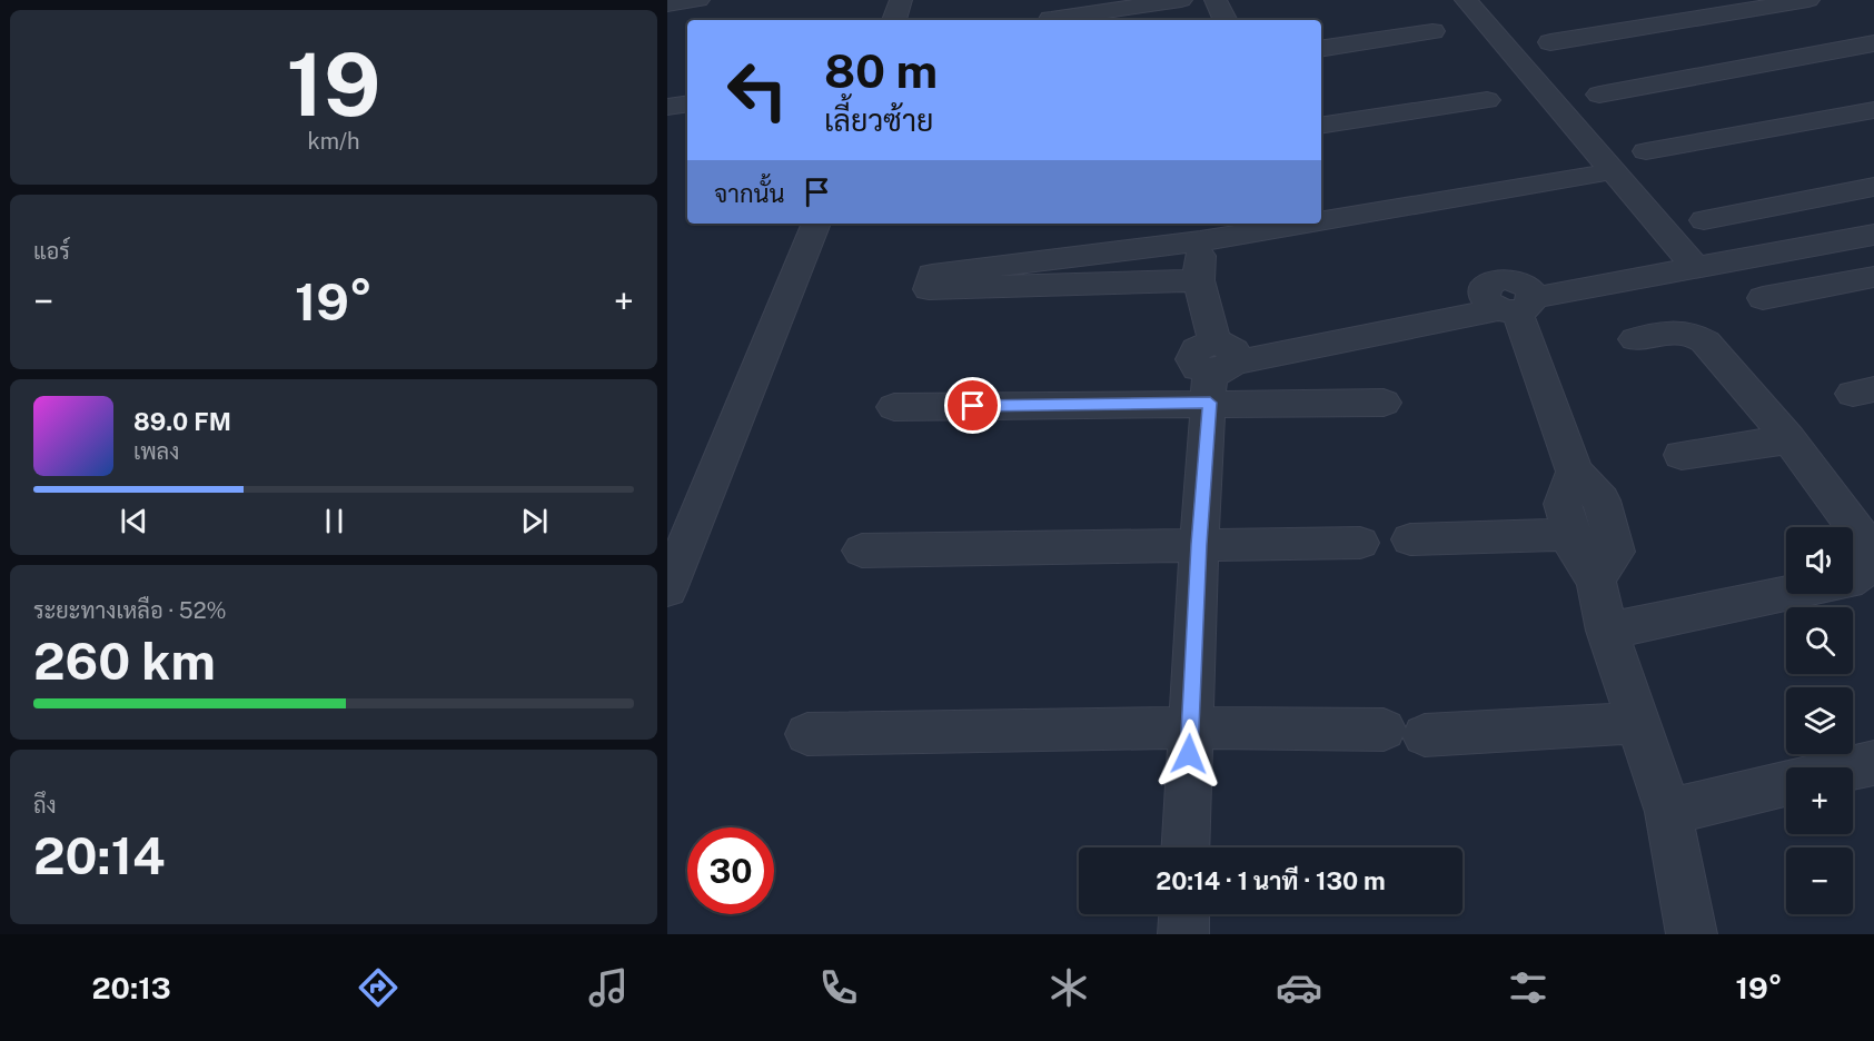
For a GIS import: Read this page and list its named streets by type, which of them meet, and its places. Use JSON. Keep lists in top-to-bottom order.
{
  "page": {
    "tile": [
      ["19", "km/h"],
      "แอร์",
      ["ระยะทางเหลือ · 52%", "260 km"],
      ["ถึง", "20:14"]
    ],
    "turn": ["80 m", "เลี้ยวซ้าย"],
    "then": "จากนั้น",
    "heat": ["−", "19°", "+"],
    "song": ["89.0 FM", "เพลง"],
    "map_buttons": ["+", "−"],
    "limit": "30",
    "trip": "20:14 · 1 นาที · 130 m",
    "tabs": ["20:13", "19°"]
  }
}
